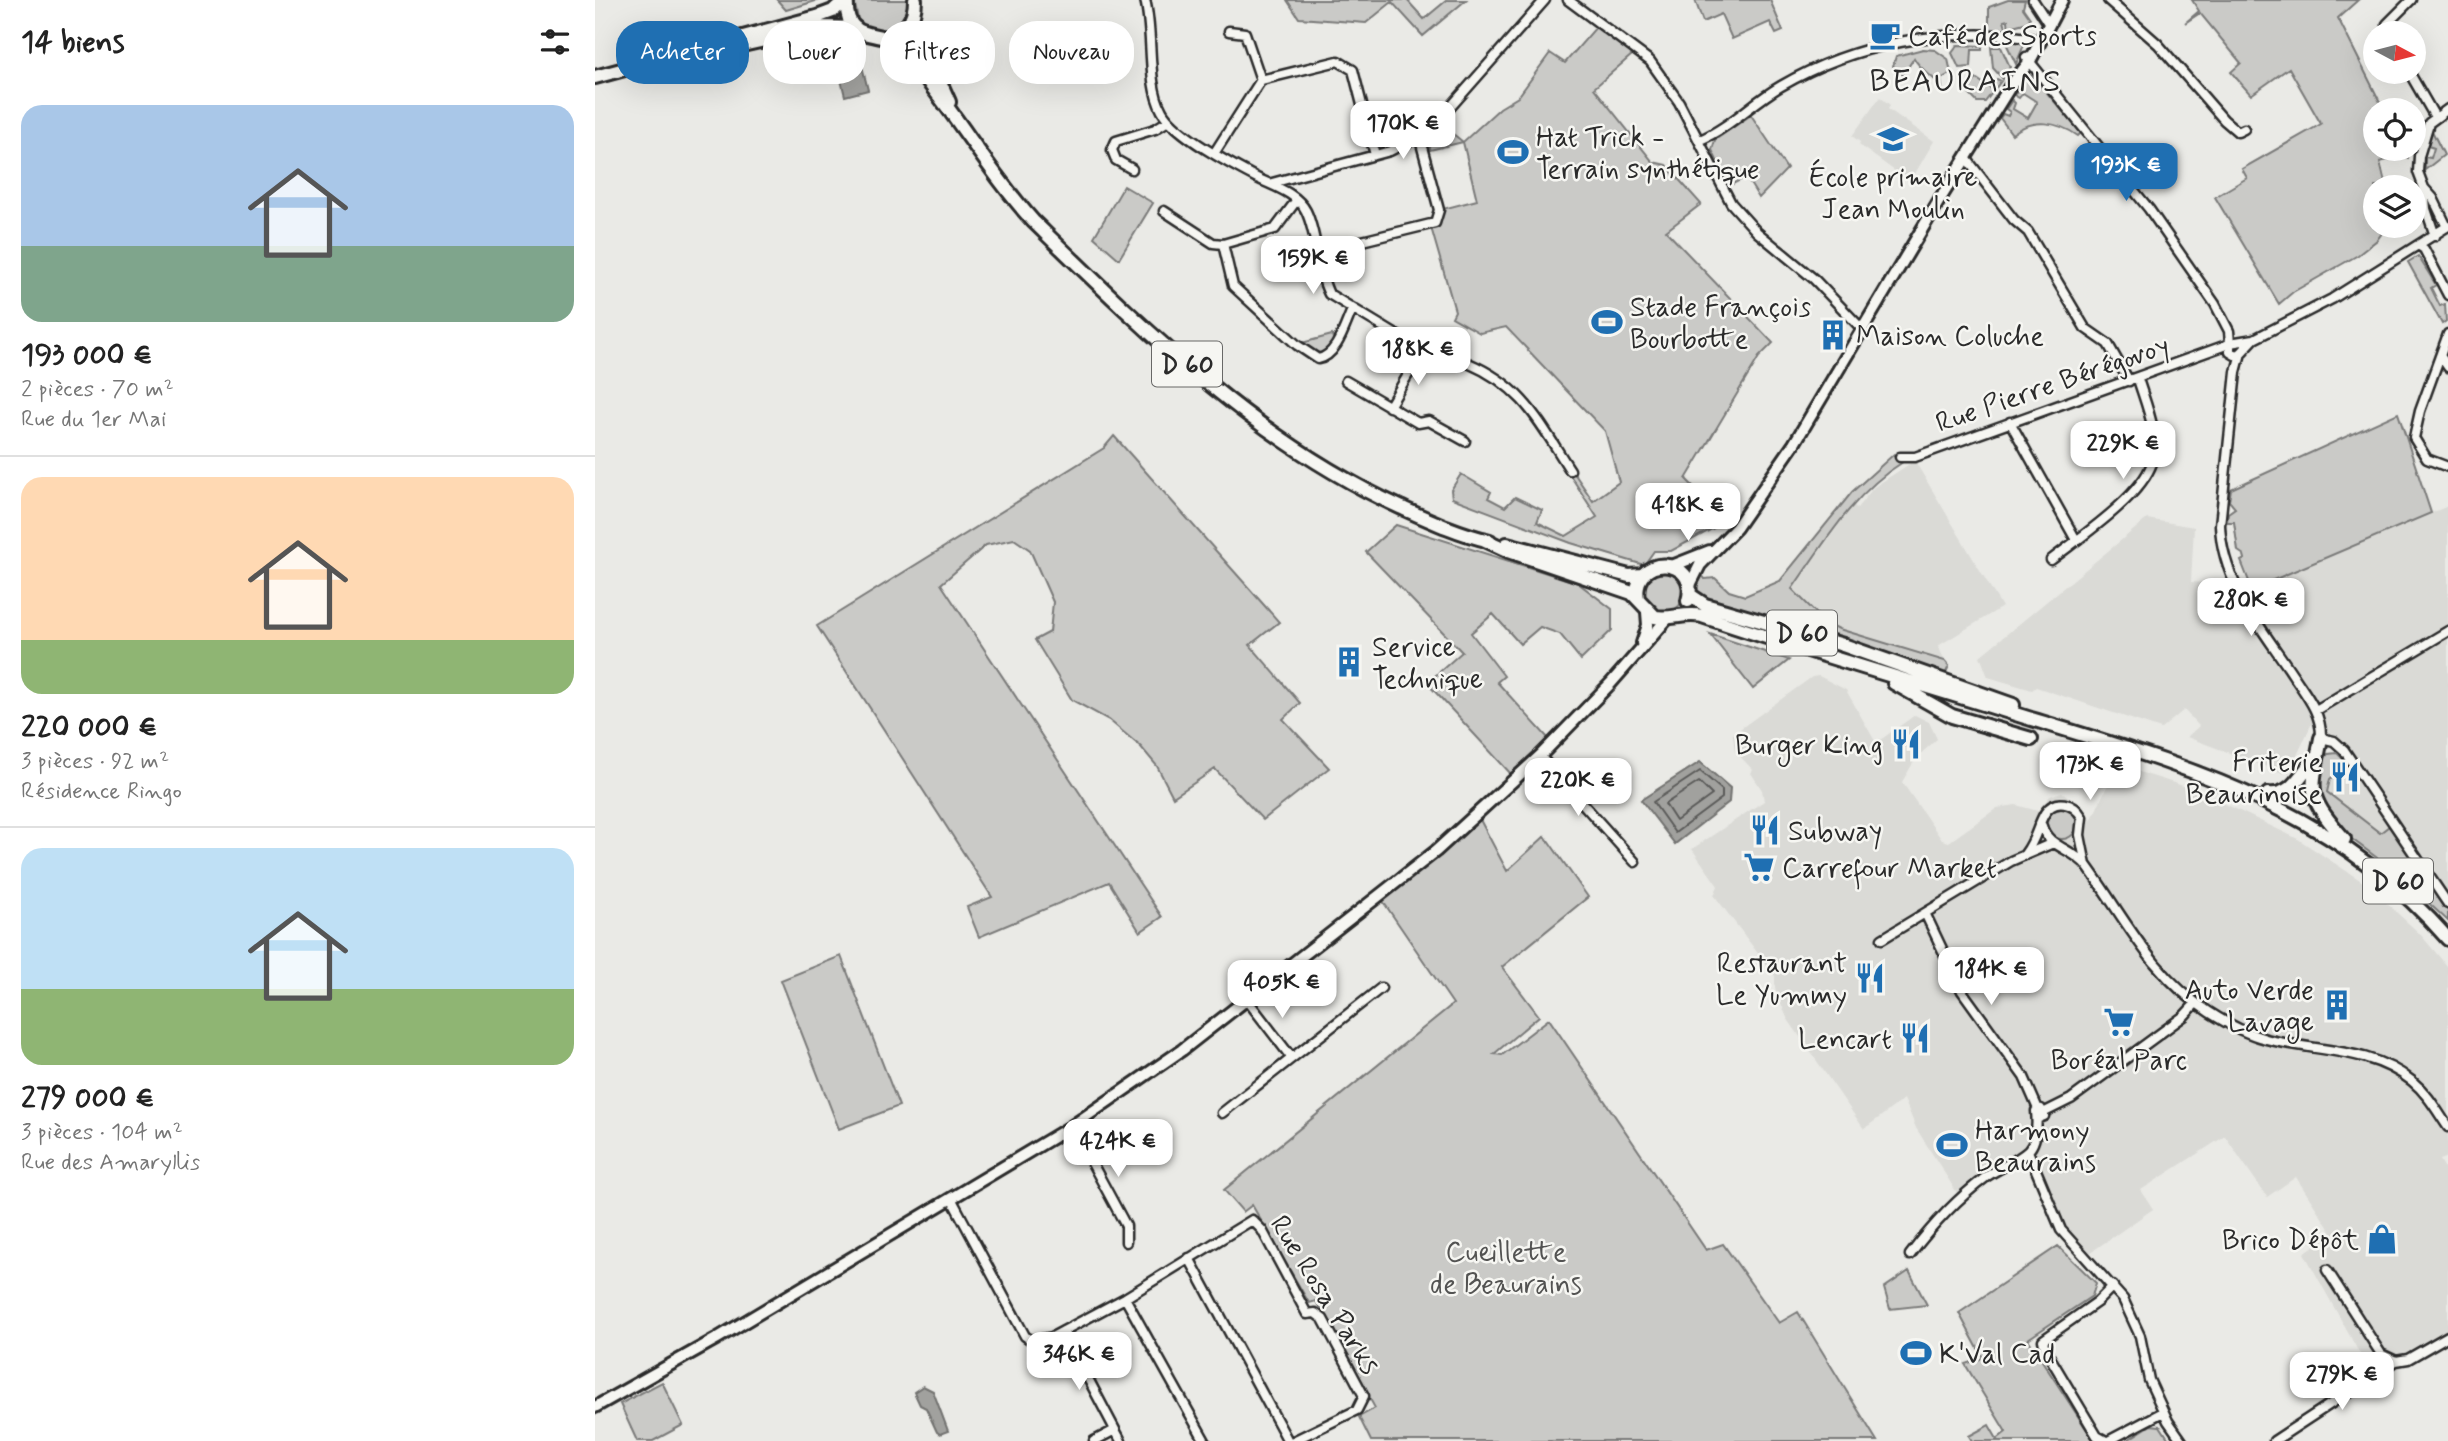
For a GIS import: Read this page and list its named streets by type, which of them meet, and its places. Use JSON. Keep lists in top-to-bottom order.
{
  "streets": {
    "main road": ["D 60"],
    "street": ["Rue Pierre Bérégovoy", "Rue Rosa Parks"]
  },
  "districts": ["BEAURAINS"],
  "parks": ["Cueillette de Beaurains"],
  "places": {
    "cafe": ["Café des Sports"],
    "school or university": ["École primaire Jean Moulin"],
    "sports": [
      "Hat Trick - Terrain synthétique",
      "Stade François Bourbotte",
      "Harmony Beaurains",
      "K'Val Cad"
    ],
    "building": ["Maison Coluche", "Service Technique", "Auto Verde Lavage"],
    "restaurant": [
      "Burger King",
      "Friterie Beaurinoise",
      "Subway",
      "Restaurant Le Yummy",
      "Lencart"
    ],
    "supermarket": ["Carrefour Market", "Boréal Parc"],
    "shop": ["Brico Dépôt"]
  },
  "north": "right",
  "page": {
    "heading": "14 biens",
    "chip": [
      "Acheter",
      "Louer",
      "Filtres",
      "Nouveau"
    ],
    "list": [
      {
        "name": "193 000 €",
        "note": "2 pièces · 70 m² · Rue du 1er Mai"
      },
      {
        "name": "220 000 €",
        "note": "3 pièces · 92 m² · Résidence Ringo"
      },
      {
        "name": "279 000 €",
        "note": "3 pièces · 104 m² · Rue des Amaryllis"
      }
    ],
    "price": [
      "170K €",
      "193K €",
      "159K €",
      "188K €",
      "229K €",
      "418K €",
      "280K €",
      "173K €",
      "220K €",
      "184K €",
      "405K €",
      "424K €",
      "346K €",
      "279K €"
    ]
  }
}
